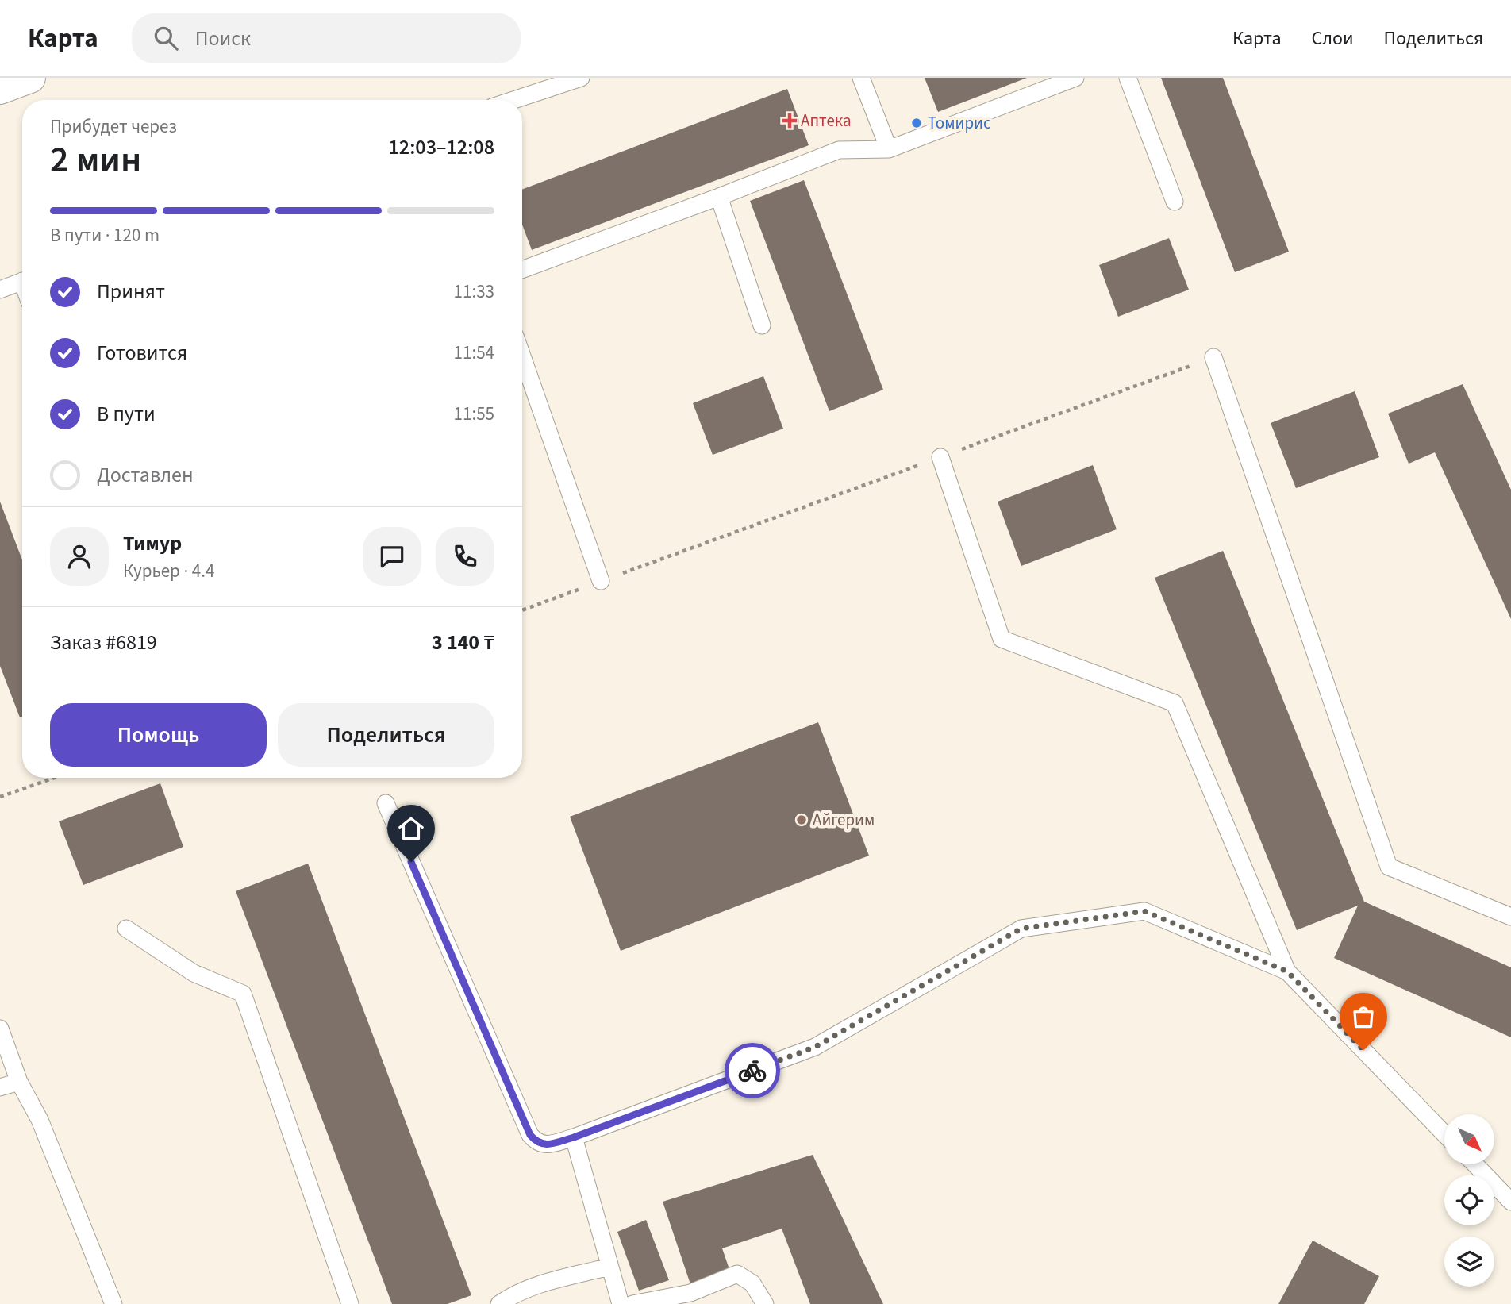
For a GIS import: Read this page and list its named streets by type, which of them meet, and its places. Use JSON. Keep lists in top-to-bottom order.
{
  "places": {
    "health": ["Аптека"],
    "other": ["Томирис", "Айгерим"]
  },
  "north": "bottom right",
  "page": {
    "header": "Карта",
    "search": "Поиск",
    "nav": ["Карта", "Слои", "Поделиться"],
    "heading": ["2 мин", "Прибудет через", "12:03–12:08"],
    "panel": [
      "Тимур",
      "Курьер · 4.4",
      "Заказ #6819",
      "3 140 ₸"
    ],
    "bar": "В пути · 120 m",
    "list": [
      ["Принят", "11:33"],
      ["Готовится", "11:54"],
      ["В пути", "11:55"],
      "Доставлен"
    ],
    "buttons": ["Помощь", "Поделиться"]
  }
}
